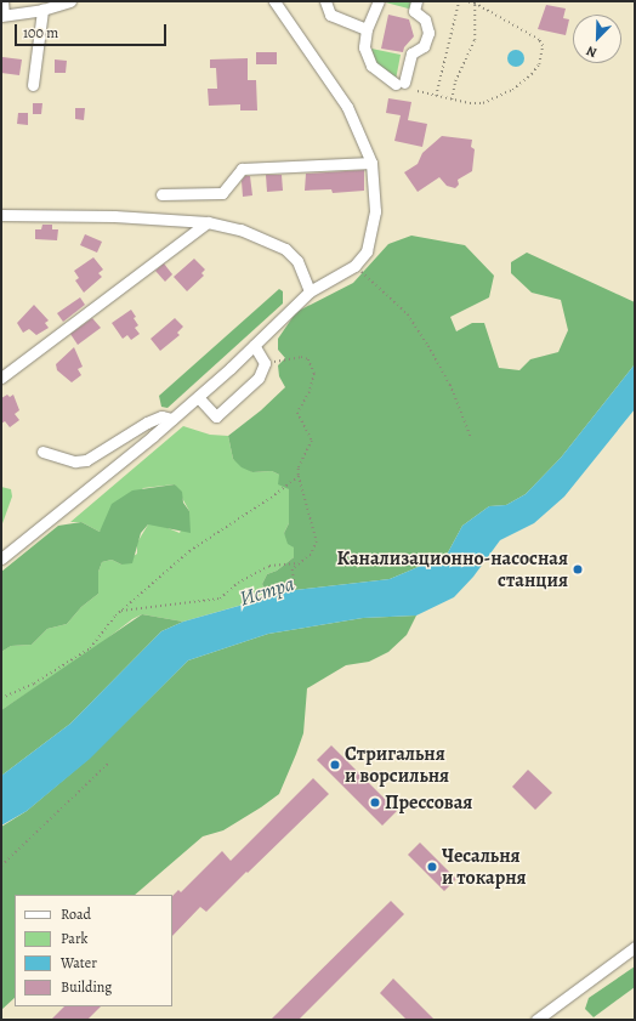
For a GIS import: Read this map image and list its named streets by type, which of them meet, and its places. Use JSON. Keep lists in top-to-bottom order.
{
  "water": ["Истра"],
  "places": [
    "Канализационно-насосная станция",
    "Стригальня и ворсильня",
    "Прессовая",
    "Чесальня и токарня"
  ],
  "legend": [
    "Road",
    "Park",
    "Water",
    "Building"
  ],
  "scale_bar": "100 m",
  "north": "bottom left"
}
